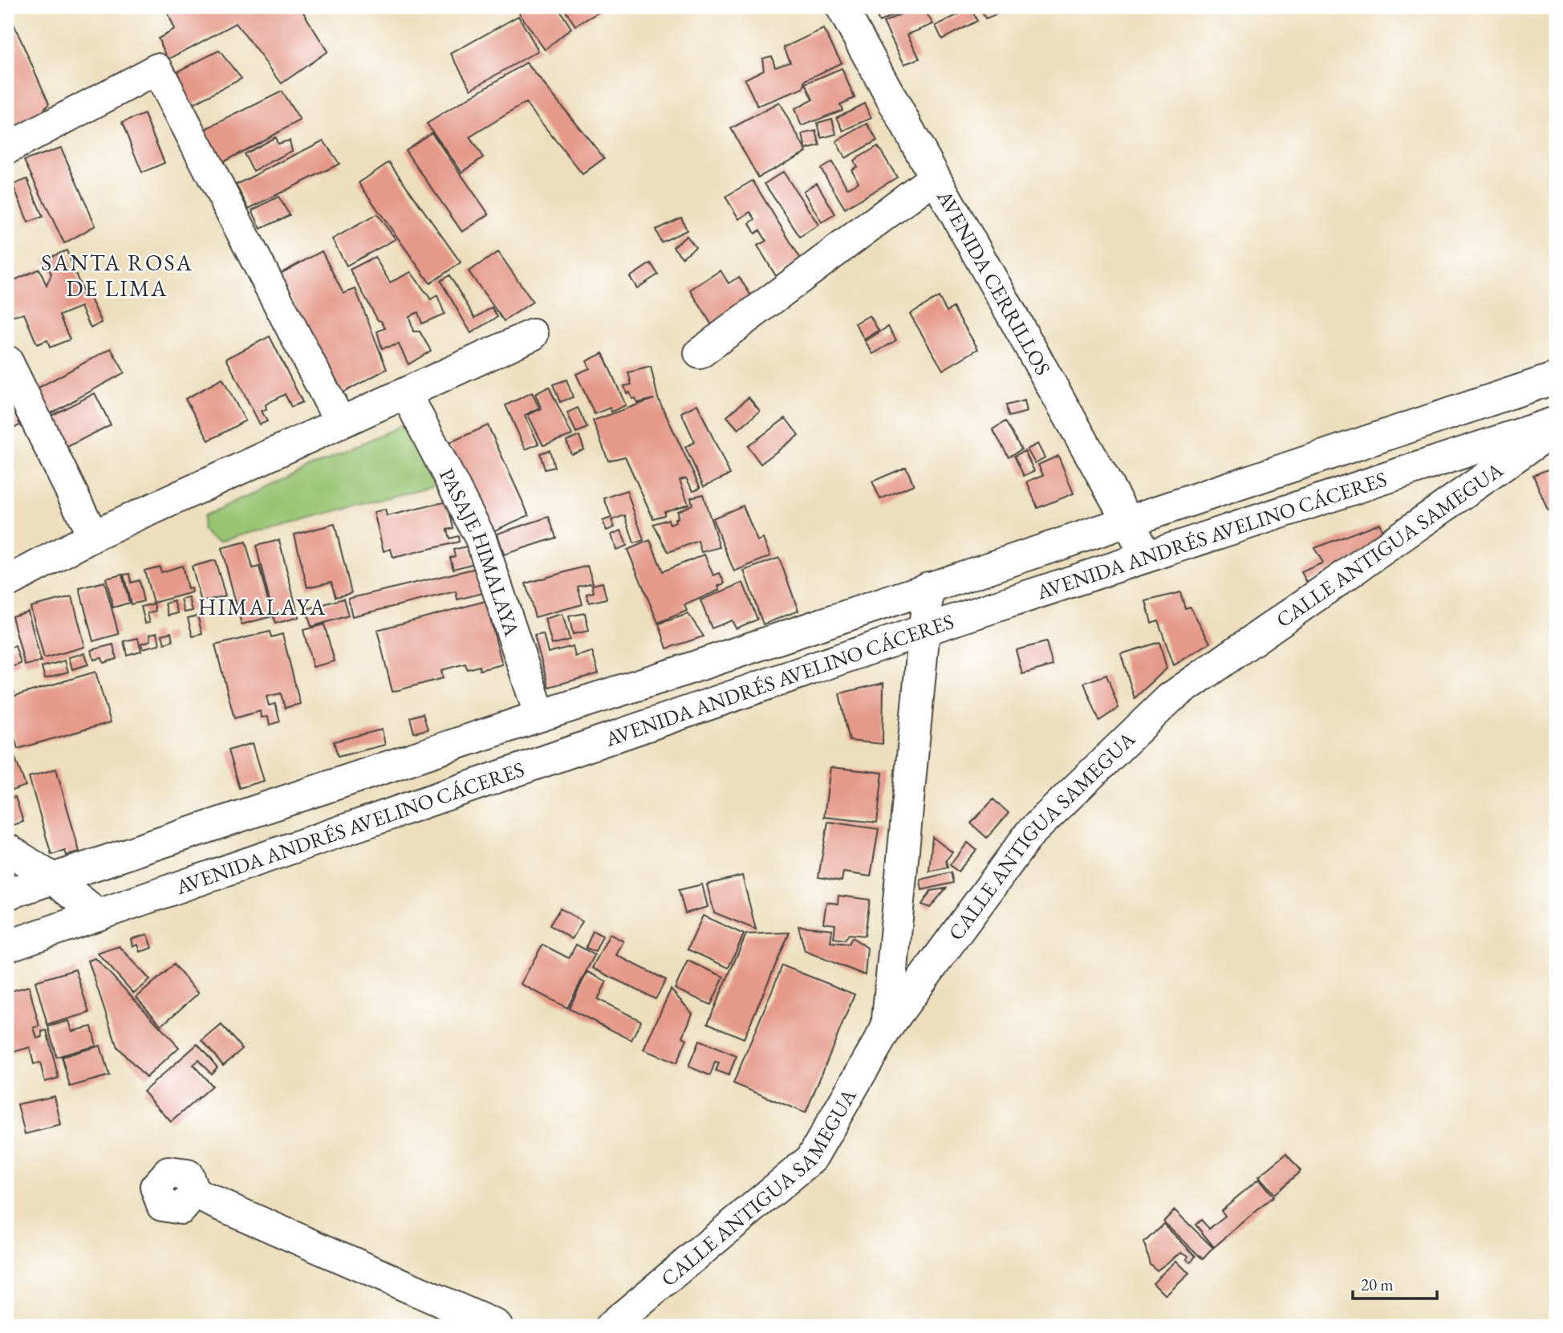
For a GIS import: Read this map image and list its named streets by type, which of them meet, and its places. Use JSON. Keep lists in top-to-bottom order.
{
  "streets": {
    "main road": [
      "AVENIDA CERRILLOS",
      "AVENIDA ANDRÉS AVELINO CÁCERES",
      "CALLE ANTIGUA SAMEGUA",
      "PASAJE HIMALAYA"
    ]
  },
  "crossings": [
    ["AVENIDA CERRILLOS", "AVENIDA ANDRÉS AVELINO CÁCERES"],
    ["AVENIDA ANDRÉS AVELINO CÁCERES", "PASAJE HIMALAYA"]
  ],
  "districts": ["SANTA ROSA DE LIMA", "HIMALAYA"],
  "scale_bar": "20 m"
}
